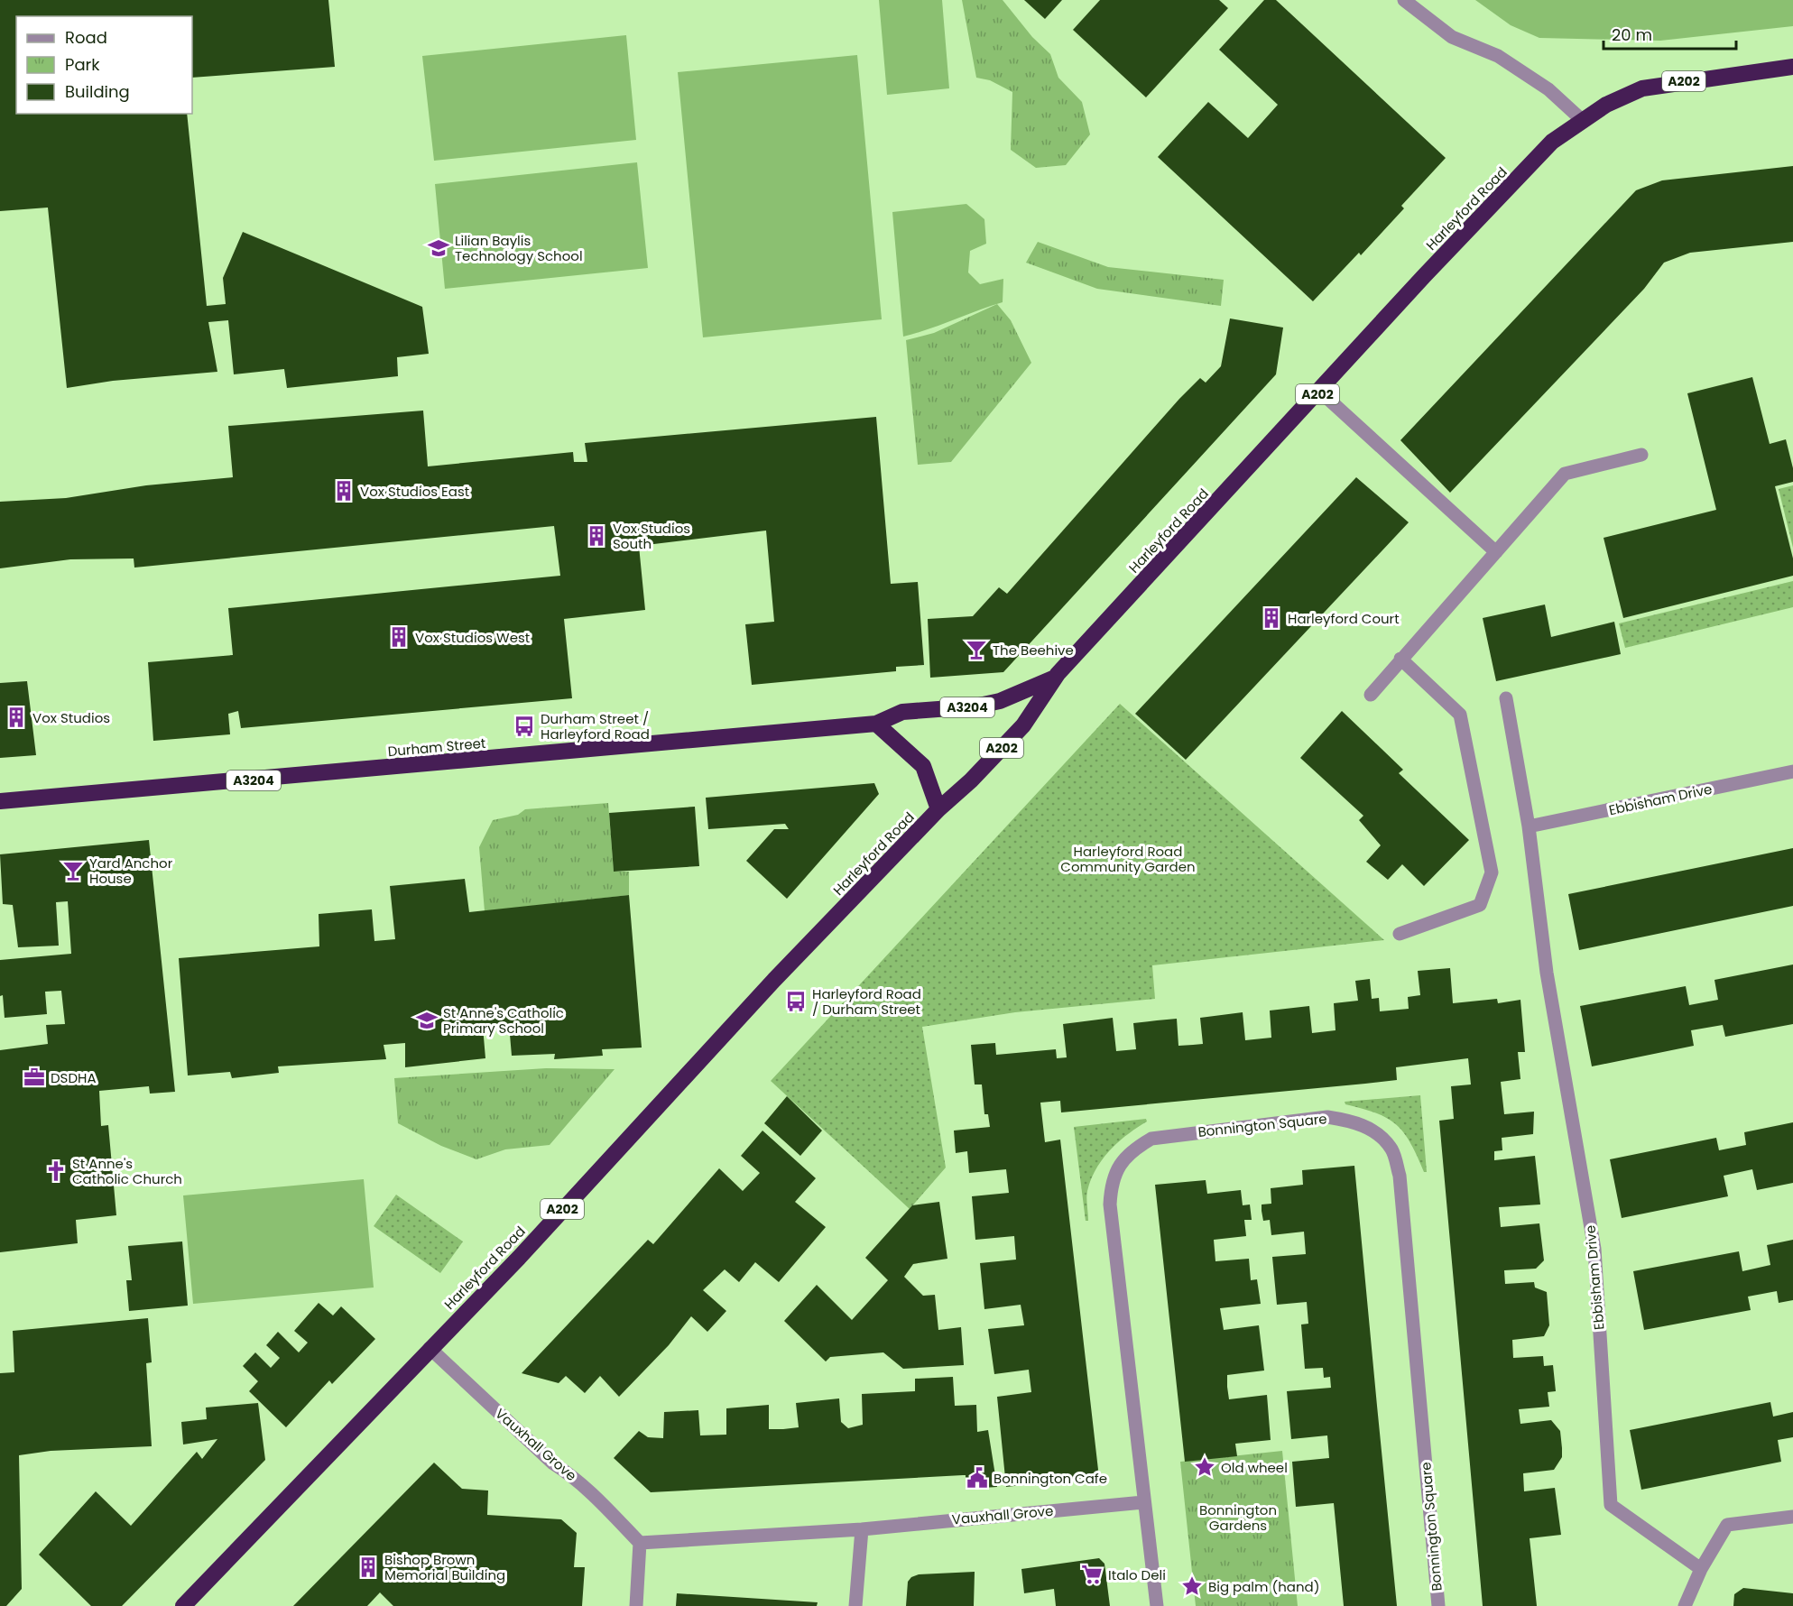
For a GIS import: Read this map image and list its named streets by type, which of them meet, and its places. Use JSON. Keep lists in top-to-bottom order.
{
  "streets": {
    "highway": [
      "A202",
      "Harleyford Road",
      "A3204",
      "Durham Street"
    ],
    "street": ["Ebbisham Drive", "Bonnington Square", "Vauxhall Grove"]
  },
  "crossings": [
    ["A202", "Harleyford Road"],
    ["Harleyford Road", "Durham Street"],
    ["Harleyford Road", "Vauxhall Grove"],
    ["Bonnington Square", "Vauxhall Grove"]
  ],
  "parks": ["Harleyford Road Community Garden", "Bonnington Gardens"],
  "places": {
    "school or university": ["Lilian Baylis Technology School", "St Anne's Catholic Primary School"],
    "building": [
      "Vox Studios East",
      "Vox Studios South",
      "Harleyford Court",
      "Vox Studios West",
      "Vox Studios",
      "Bishop Brown Memorial Building"
    ],
    "bar": ["The Beehive", "Yard Anchor House"],
    "bus stop": ["Durham Street / Harleyford Road", "Harleyford Road / Durham Street"],
    "office": ["DSDHA"],
    "church": ["St Anne's Catholic Church"],
    "place": ["Old wheel", "Big palm (hand)"],
    "public building": ["Bonnington Cafe"],
    "supermarket": ["Italo Deli"]
  },
  "legend": ["Road", "Park", "Building"],
  "scale_bar": "20 m"
}
